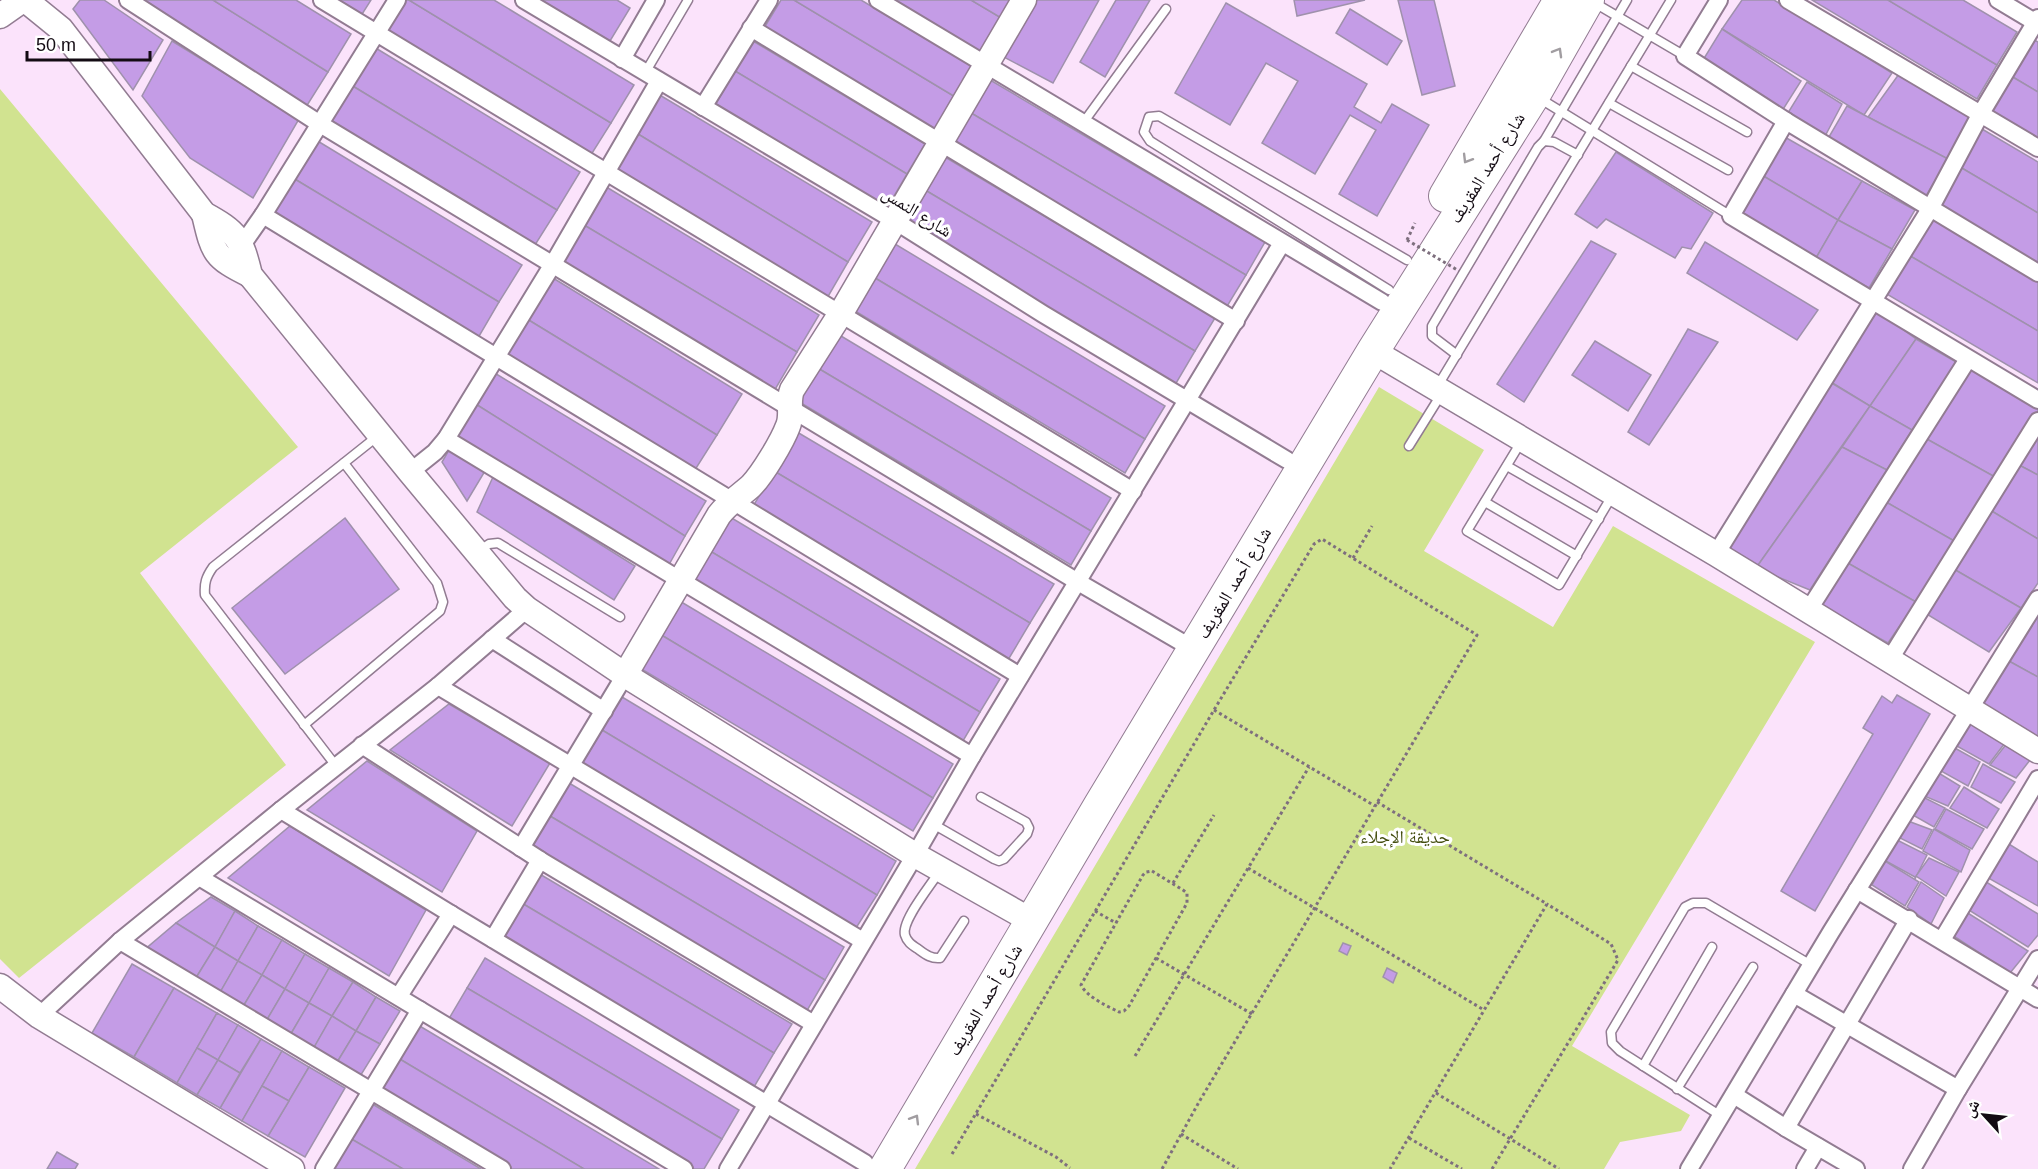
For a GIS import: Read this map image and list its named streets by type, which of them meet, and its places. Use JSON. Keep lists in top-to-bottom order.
{
  "streets": {
    "highway": ["شارع أحمد المقريف"],
    "street": ["شارع النمس"]
  },
  "crossings": [
    ["شارع أحمد المقريف", "شارع النمس"]
  ],
  "parks": ["حديقة الإجلاء"],
  "scale_bar": "50 m",
  "north": "top left"
}
